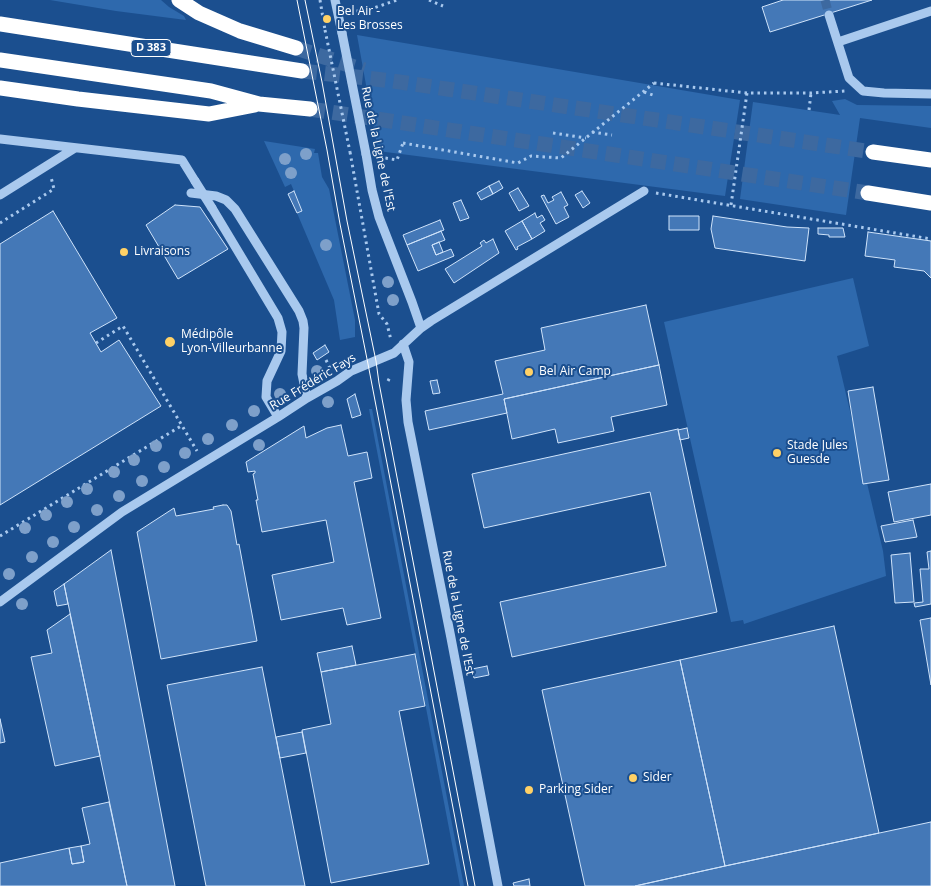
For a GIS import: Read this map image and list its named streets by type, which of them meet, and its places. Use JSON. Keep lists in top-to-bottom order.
{
  "streets": {
    "highway": ["D 383"],
    "street": ["Rue de la Ligne de l'Est", "Rue Frédéric Fays"]
  },
  "crossings": [
    ["Rue de la Ligne de l'Est", "Rue Frédéric Fays"]
  ],
  "places": [
    "Bel Air - Les Brosses",
    "Livraisons",
    "Médipôle Lyon-Villeurbanne",
    "Bel Air Camp",
    "Stade Jules Guesde",
    "Sider",
    "Parking Sider"
  ]
}
